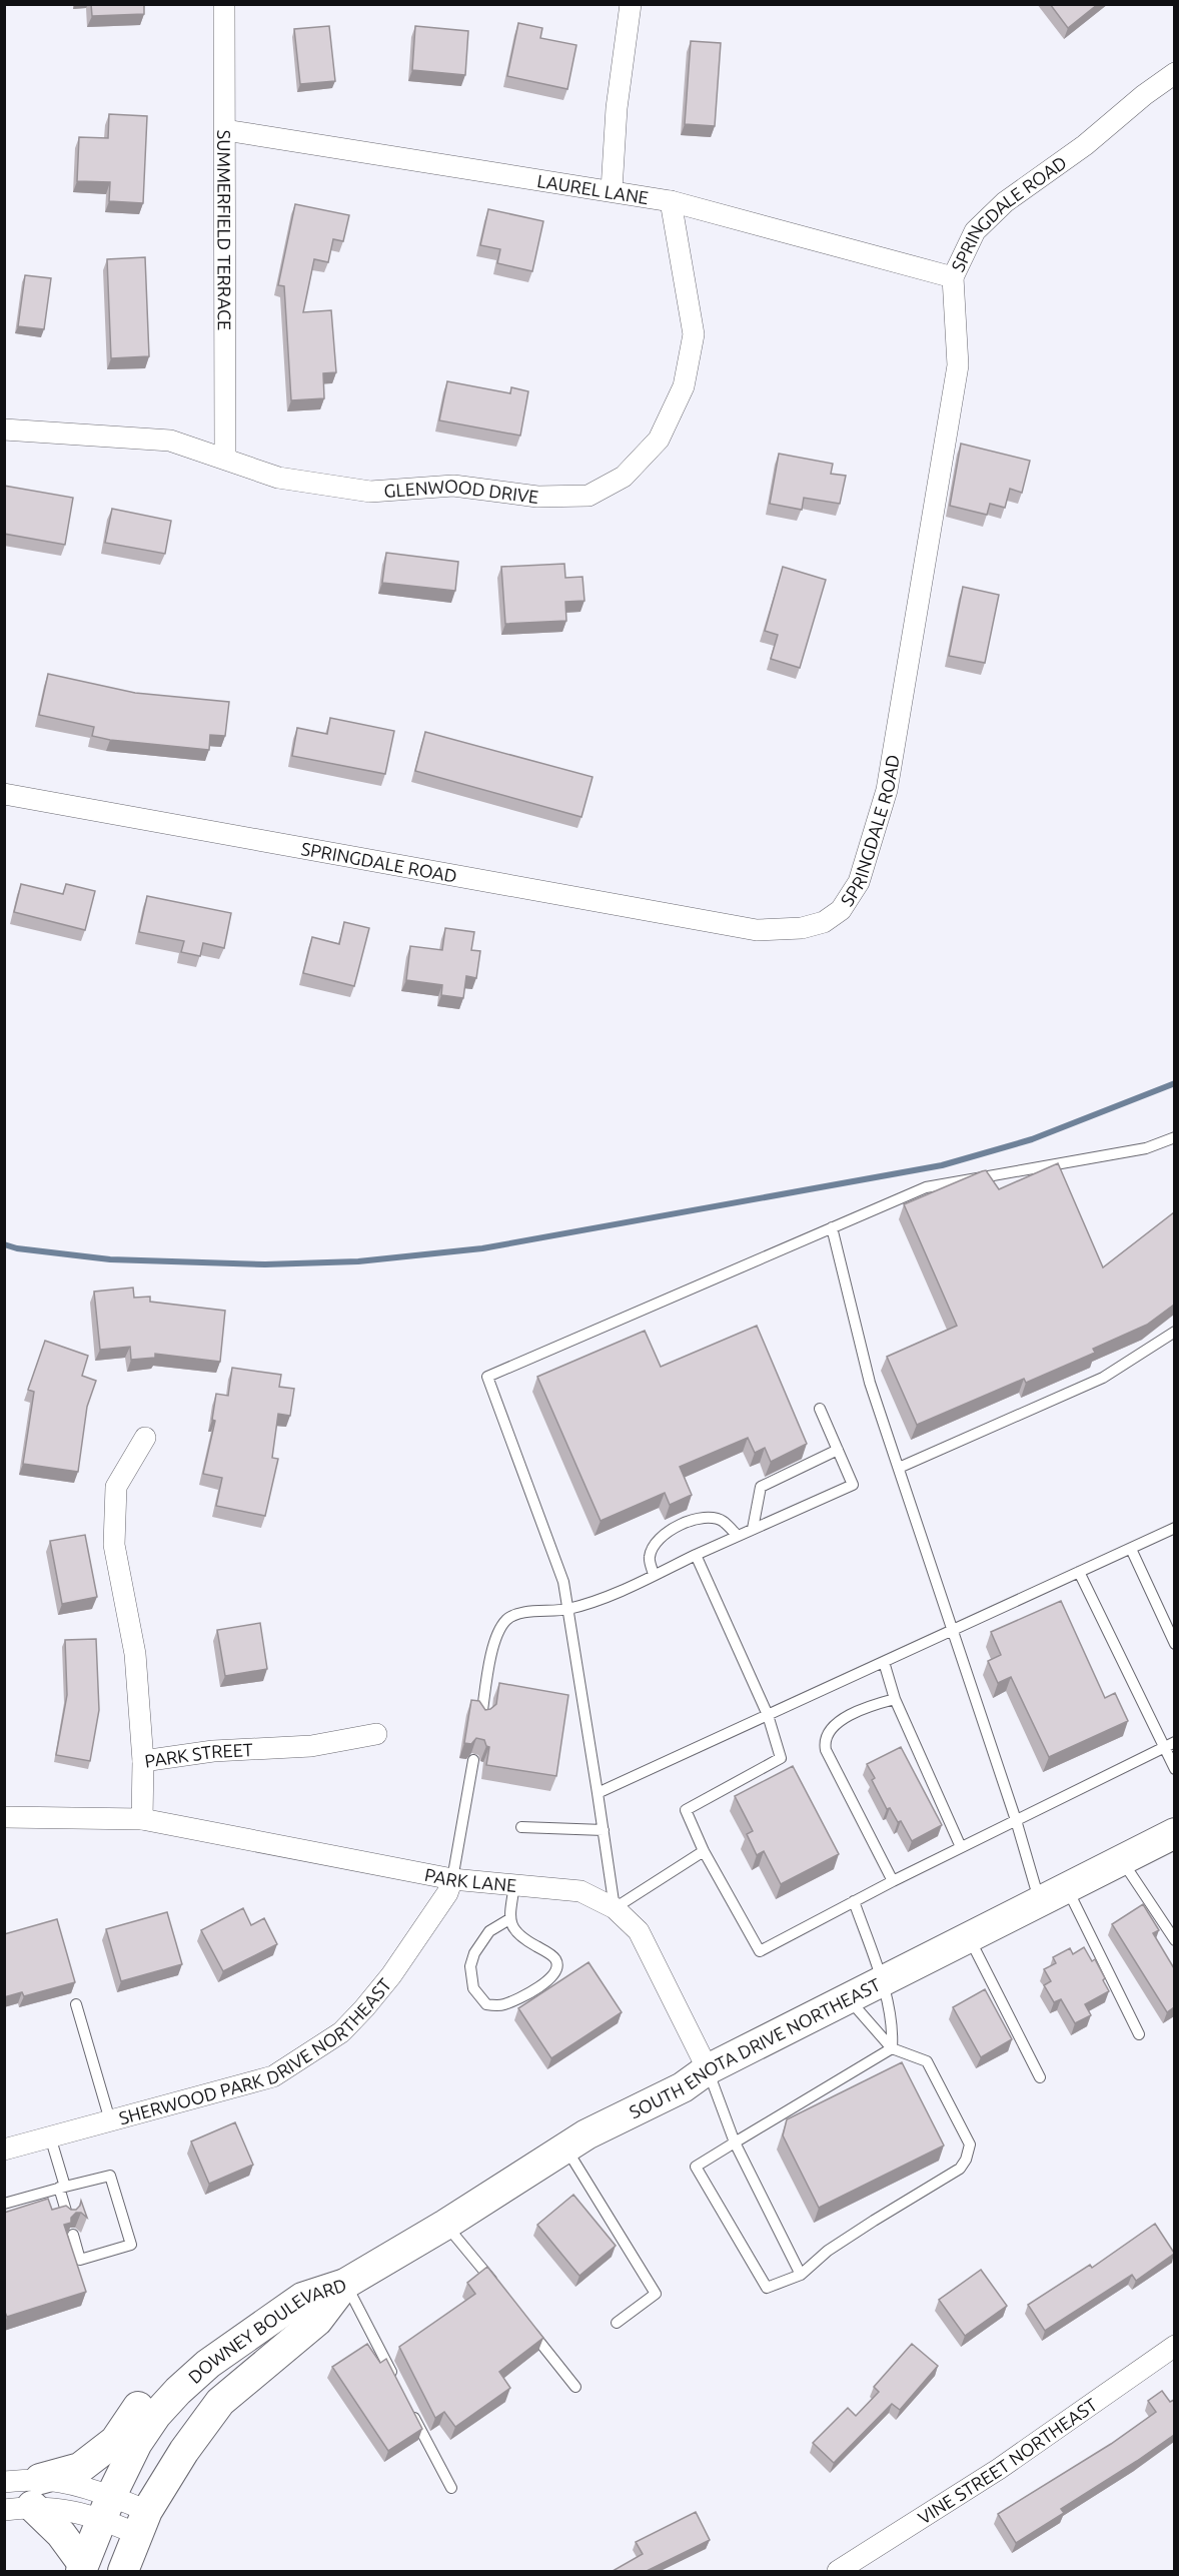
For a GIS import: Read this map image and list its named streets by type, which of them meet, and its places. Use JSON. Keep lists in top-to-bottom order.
{
  "streets": {
    "main road": ["SOUTH ENOTA DRIVE NORTHEAST", "DOWNEY BOULEVARD"],
    "street": [
      "LAUREL LANE",
      "SPRINGDALE ROAD",
      "SUMMERFIELD TERRACE",
      "GLENWOOD DRIVE",
      "PARK STREET",
      "PARK LANE",
      "SHERWOOD PARK DRIVE NORTHEAST",
      "VINE STREET NORTHEAST"
    ]
  },
  "crossings": [
    ["LAUREL LANE", "SPRINGDALE ROAD"],
    ["LAUREL LANE", "SUMMERFIELD TERRACE"],
    ["LAUREL LANE", "GLENWOOD DRIVE"],
    ["SUMMERFIELD TERRACE", "GLENWOOD DRIVE"],
    ["PARK STREET", "PARK LANE"],
    ["PARK LANE", "SHERWOOD PARK DRIVE NORTHEAST"],
    ["PARK LANE", "SOUTH ENOTA DRIVE NORTHEAST"],
    ["SOUTH ENOTA DRIVE NORTHEAST", "DOWNEY BOULEVARD"]
  ]
}
